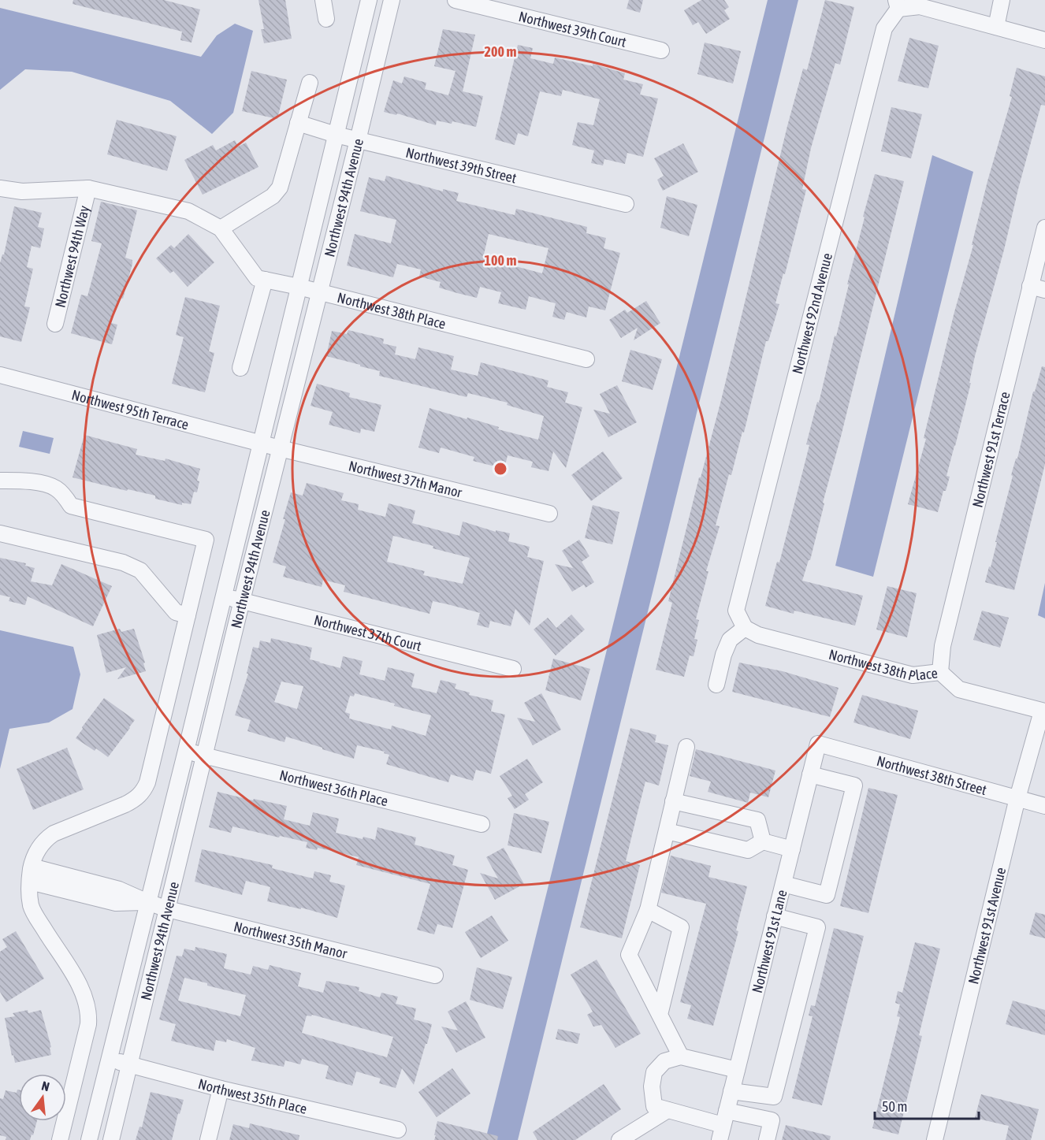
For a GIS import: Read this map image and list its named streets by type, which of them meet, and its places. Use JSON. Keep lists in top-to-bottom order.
{
  "streets": {
    "street": [
      "Northwest 39th Court",
      "Northwest 39th Street",
      "Northwest 94th Avenue",
      "Northwest 94th Way",
      "Northwest 38th Place",
      "Northwest 92nd Avenue",
      "Northwest 95th Terrace",
      "Northwest 91st Terrace",
      "Northwest 37th Manor",
      "Northwest 37th Court",
      "Northwest 38th Street",
      "Northwest 36th Place",
      "Northwest 91st Avenue",
      "Northwest 35th Manor",
      "Northwest 91st Lane",
      "Northwest 35th Place"
    ]
  },
  "crossings": [
    ["Northwest 39th Street", "Northwest 94th Avenue"],
    ["Northwest 94th Avenue", "Northwest 38th Place"],
    ["Northwest 94th Avenue", "Northwest 95th Terrace"],
    ["Northwest 94th Avenue", "Northwest 37th Manor"],
    ["Northwest 94th Avenue", "Northwest 37th Court"],
    ["Northwest 94th Avenue", "Northwest 36th Place"],
    ["Northwest 94th Avenue", "Northwest 35th Manor"],
    ["Northwest 94th Avenue", "Northwest 35th Place"],
    ["Northwest 94th Way", "Northwest 38th Place"],
    ["Northwest 38th Place", "Northwest 92nd Avenue"],
    ["Northwest 38th Place", "Northwest 91st Terrace"],
    ["Northwest 38th Place", "Northwest 91st Avenue"],
    ["Northwest 95th Terrace", "Northwest 37th Manor"],
    ["Northwest 38th Street", "Northwest 91st Avenue"],
    ["Northwest 38th Street", "Northwest 91st Lane"]
  ],
  "scale_bar": "50 m",
  "north": "top",
  "rings": ["200 m", "100 m"]
}
